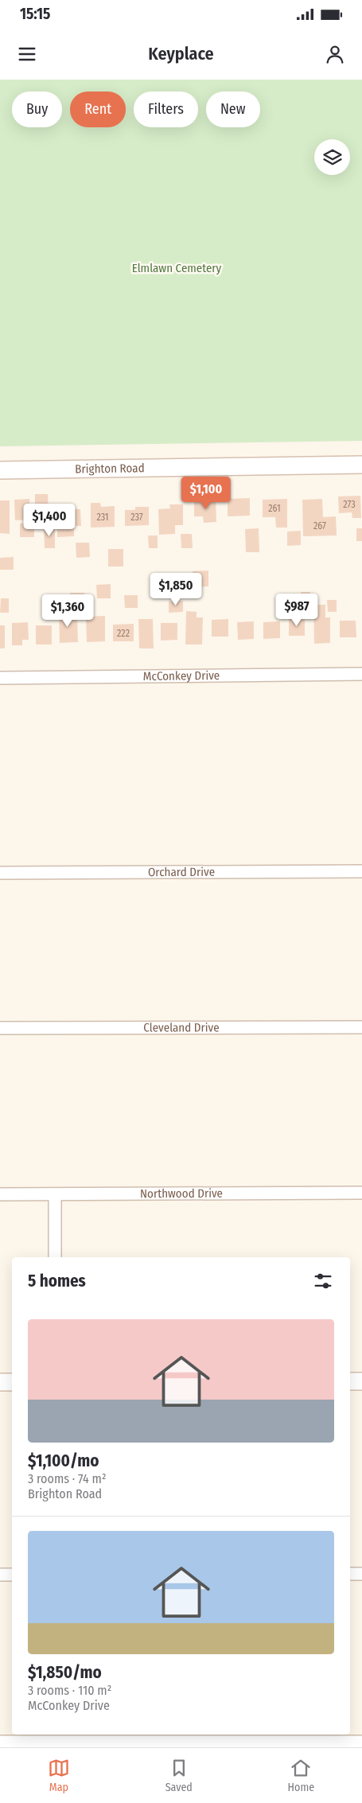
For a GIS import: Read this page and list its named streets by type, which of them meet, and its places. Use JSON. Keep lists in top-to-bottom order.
{
  "streets": {
    "street": [
      "Brighton Road",
      "McConkey Drive",
      "Orchard Drive",
      "Cleveland Drive",
      "Northwood Drive"
    ]
  },
  "parks": ["Elmlawn Cemetery"],
  "house_numbers": [
    "273",
    "261",
    "231",
    "237",
    "267",
    "222"
  ],
  "page": {
    "status": "15:15",
    "header": "Keyplace",
    "chip": [
      "Buy",
      "Rent",
      "Filters",
      "New"
    ],
    "price": [
      "$1,100",
      "$1,400",
      "$1,850",
      "$987",
      "$1,360"
    ],
    "heading": "5 homes",
    "list": [
      {
        "name": "$1,100/mo",
        "note": "3 rooms · 74 m² · Brighton Road"
      },
      {
        "name": "$1,850/mo",
        "note": "3 rooms · 110 m² · McConkey Drive"
      }
    ],
    "tabs": ["Map", "Saved", "Home"]
  }
}
